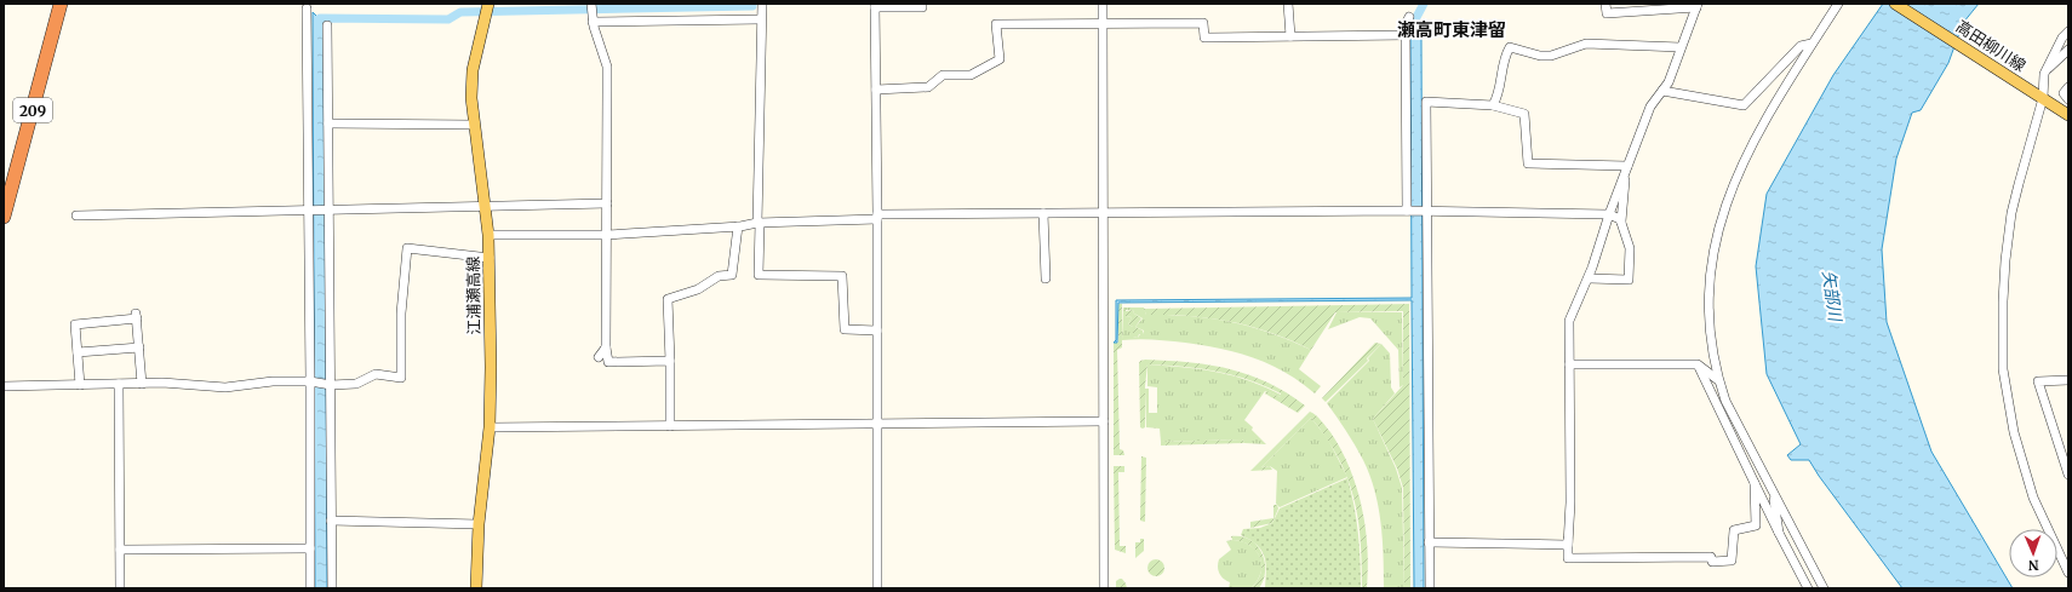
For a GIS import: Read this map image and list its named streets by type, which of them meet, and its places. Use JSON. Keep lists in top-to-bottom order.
{
  "streets": {
    "highway": ["209"],
    "main road": ["高田柳川線", "江浦瀬高線"]
  },
  "districts": ["瀬高町東津留"],
  "water": ["矢部川"],
  "north": "bottom"
}
